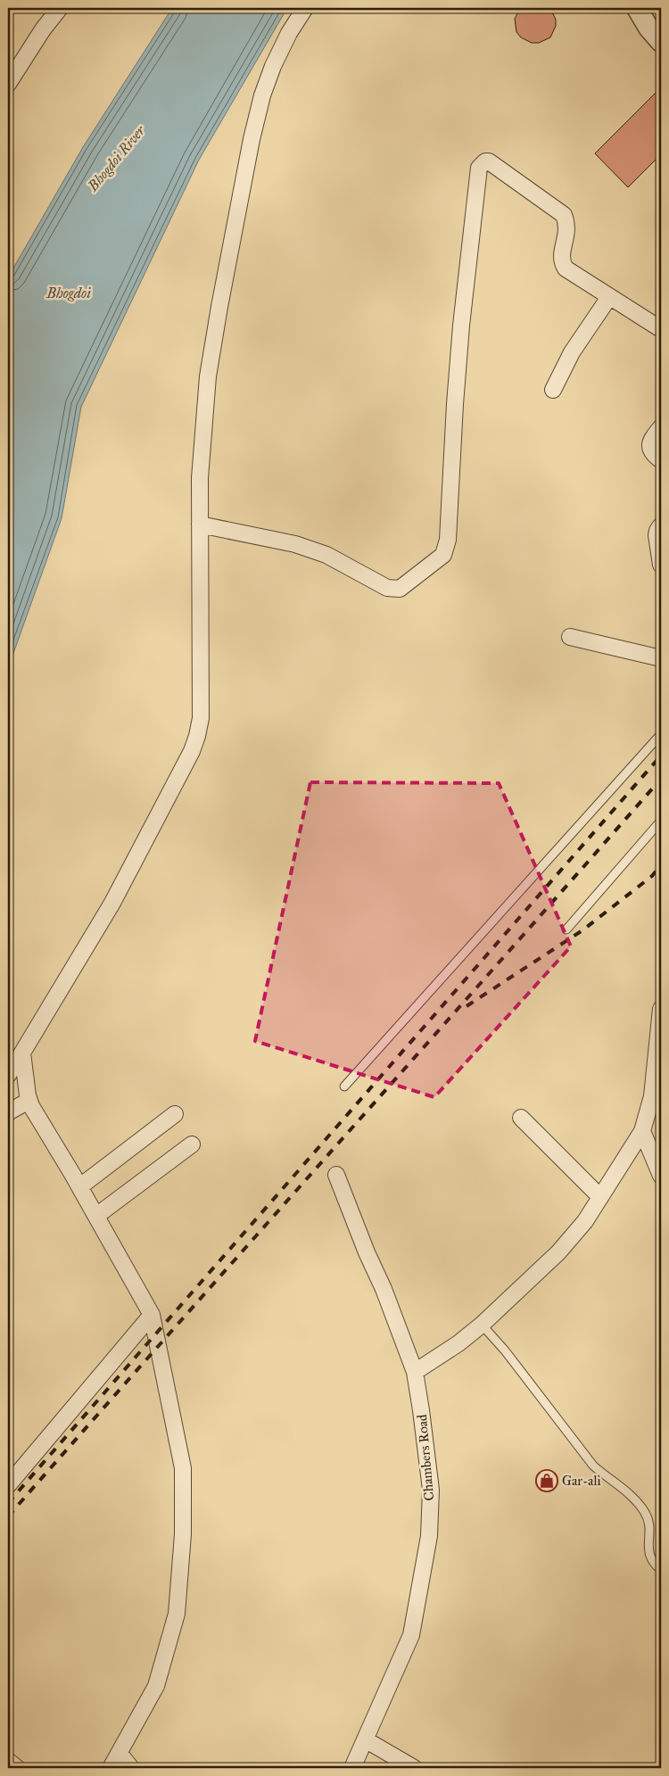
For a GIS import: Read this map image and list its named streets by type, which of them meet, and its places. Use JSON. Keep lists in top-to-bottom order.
{
  "streets": {
    "street": ["Chambers Road"]
  },
  "water": ["Bhogdoi River", "Bhogdoi"],
  "places": {
    "shop": ["Gar-ali"]
  }
}
